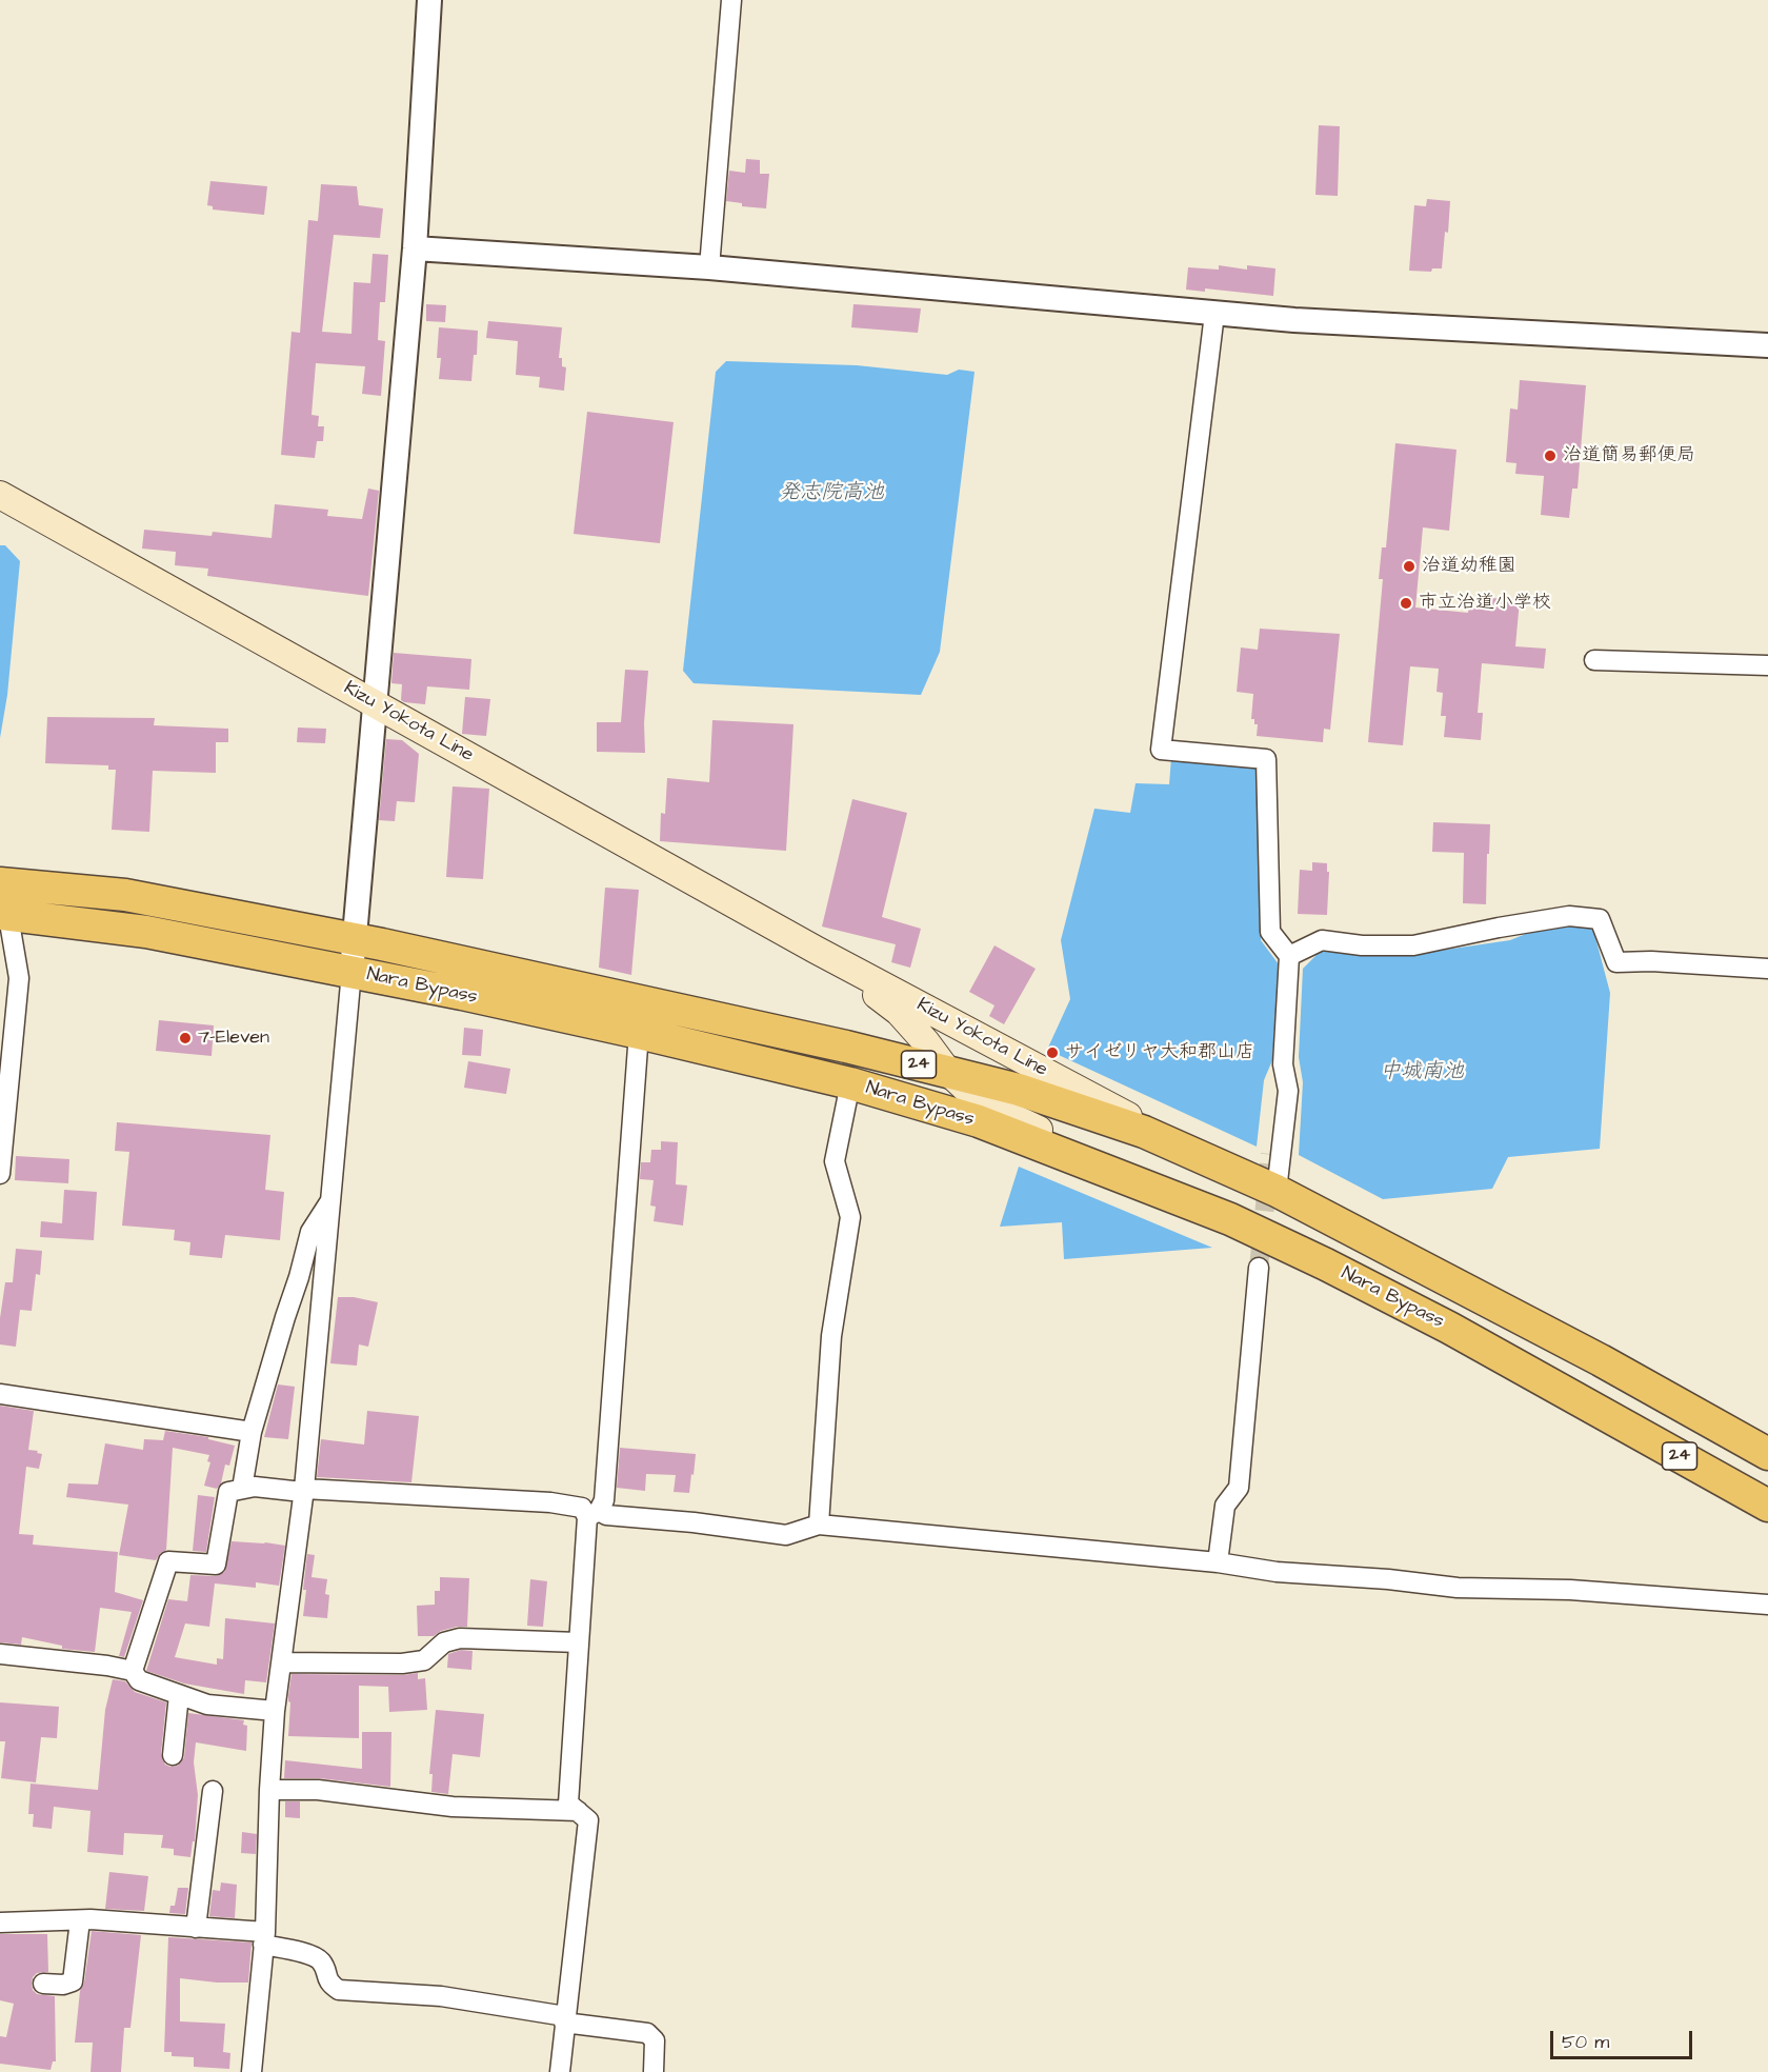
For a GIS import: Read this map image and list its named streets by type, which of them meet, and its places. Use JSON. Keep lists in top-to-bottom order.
{
  "streets": {
    "highway": ["Nara Bypass", "24"],
    "main road": ["Kizu Yokota Line"]
  },
  "crossings": [
    ["Kizu Yokota Line", "Nara Bypass"]
  ],
  "water": ["発志院高池", "中城南池"],
  "places": [
    "治道簡易郵便局",
    "治道幼稚園",
    "市立治道小学校",
    "7-Eleven",
    "サイゼリヤ大和郡山店"
  ],
  "scale_bar": "50 m"
}
